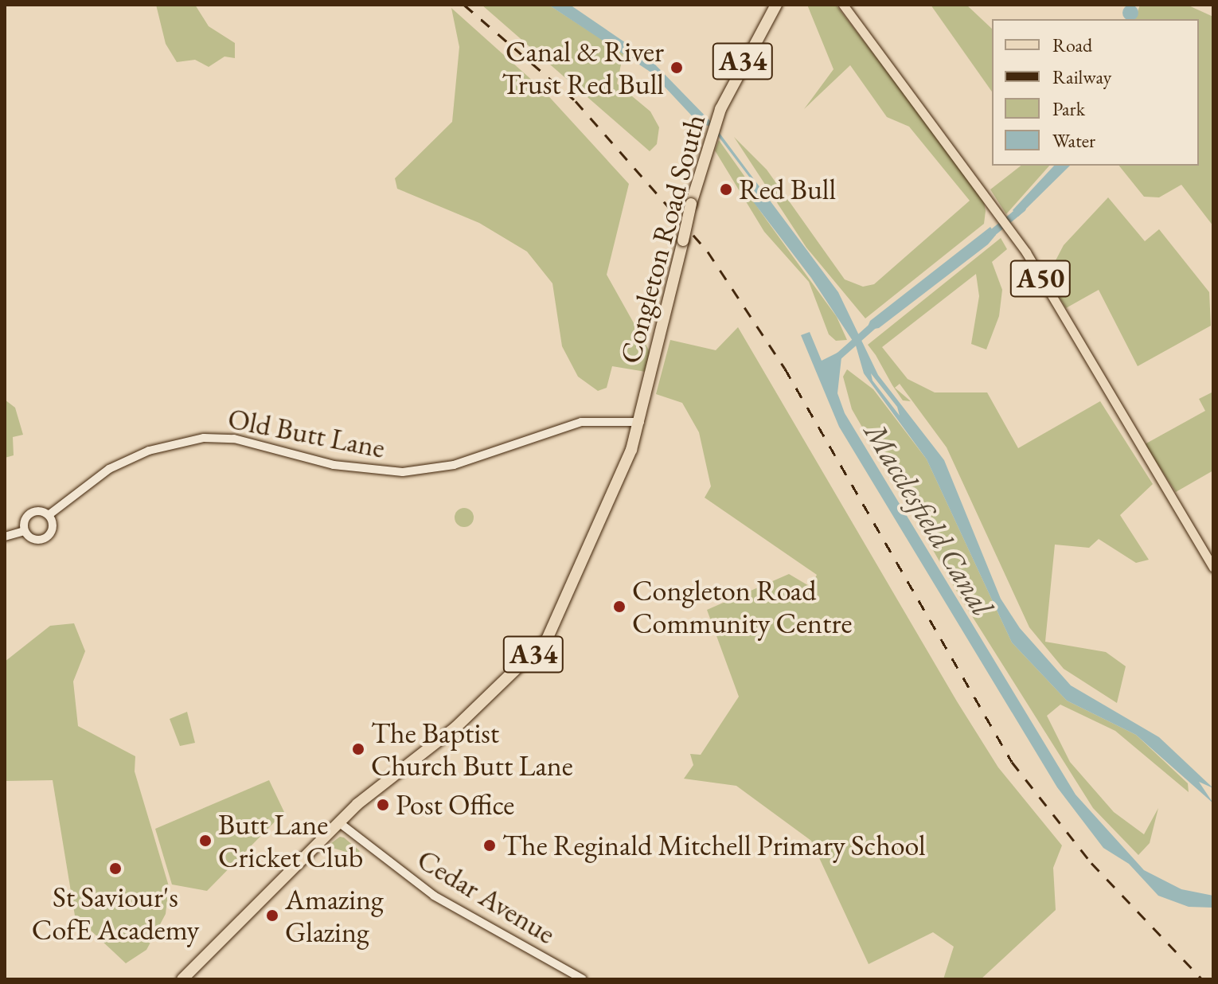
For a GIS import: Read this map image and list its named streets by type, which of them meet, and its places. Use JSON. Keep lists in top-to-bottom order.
{
  "streets": {
    "highway": ["A34", "Congleton Road South"],
    "main road": ["A50"],
    "street": ["Old Butt Lane", "Cedar Avenue"]
  },
  "crossings": [
    ["A34", "Congleton Road South"],
    ["A34", "Old Butt Lane"],
    ["A34", "Cedar Avenue"],
    ["Congleton Road South", "Old Butt Lane"]
  ],
  "water": ["Macclesfield Canal"],
  "places": [
    "Canal & River Trust Red Bull",
    "Red Bull",
    "Congleton Road Community Centre",
    "The Baptist Church Butt Lane",
    "Post Office",
    "Butt Lane Cricket Club",
    "The Reginald Mitchell Primary School",
    "St Saviour's CofE Academy",
    "Amazing Glazing"
  ],
  "legend": [
    "Road",
    "Railway",
    "Park",
    "Water"
  ]
}
